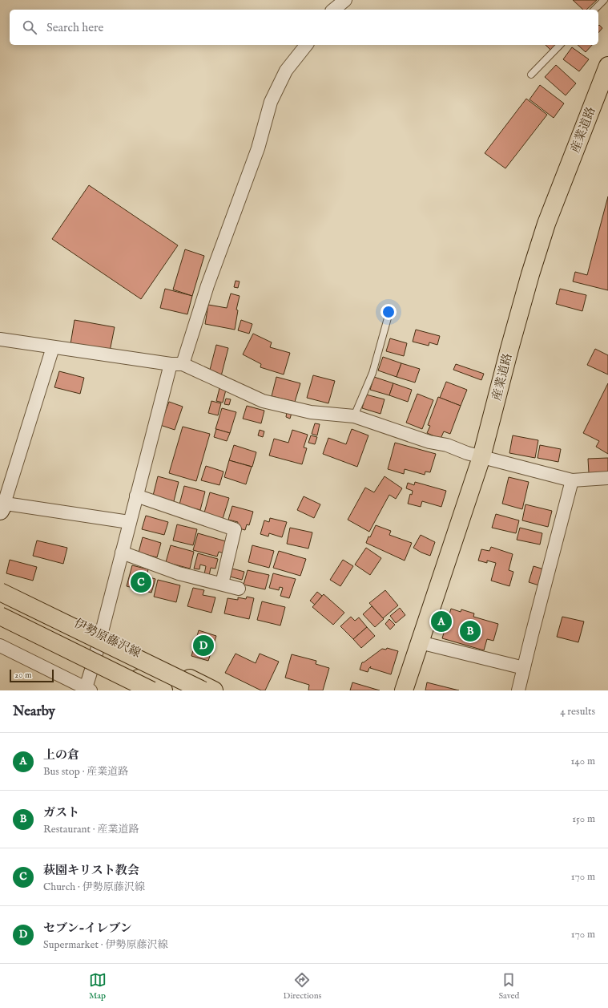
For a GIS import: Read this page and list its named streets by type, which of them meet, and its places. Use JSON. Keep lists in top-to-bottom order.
{
  "streets": {
    "main road": ["産業道路", "伊勢原藤沢線"]
  },
  "scale_bar": "20 m",
  "page": {
    "search": "Search here",
    "pins": [
      "C",
      "A",
      "B",
      "D"
    ],
    "scale": "20 m",
    "heading": ["Nearby", "4 results"],
    "list": [
      {
        "mark": "A",
        "name": "上の倉",
        "note": "Bus stop · 産業道路",
        "value": "140 m"
      },
      {
        "mark": "B",
        "name": "ガスト",
        "note": "Restaurant · 産業道路",
        "value": "150 m"
      },
      {
        "mark": "C",
        "name": "萩園キリスト教会",
        "note": "Church · 伊勢原藤沢線",
        "value": "170 m"
      },
      {
        "mark": "D",
        "name": "セブン-イレブン",
        "note": "Supermarket · 伊勢原藤沢線",
        "value": "170 m"
      }
    ],
    "nav": ["Map", "Directions", "Saved"]
  }
}
